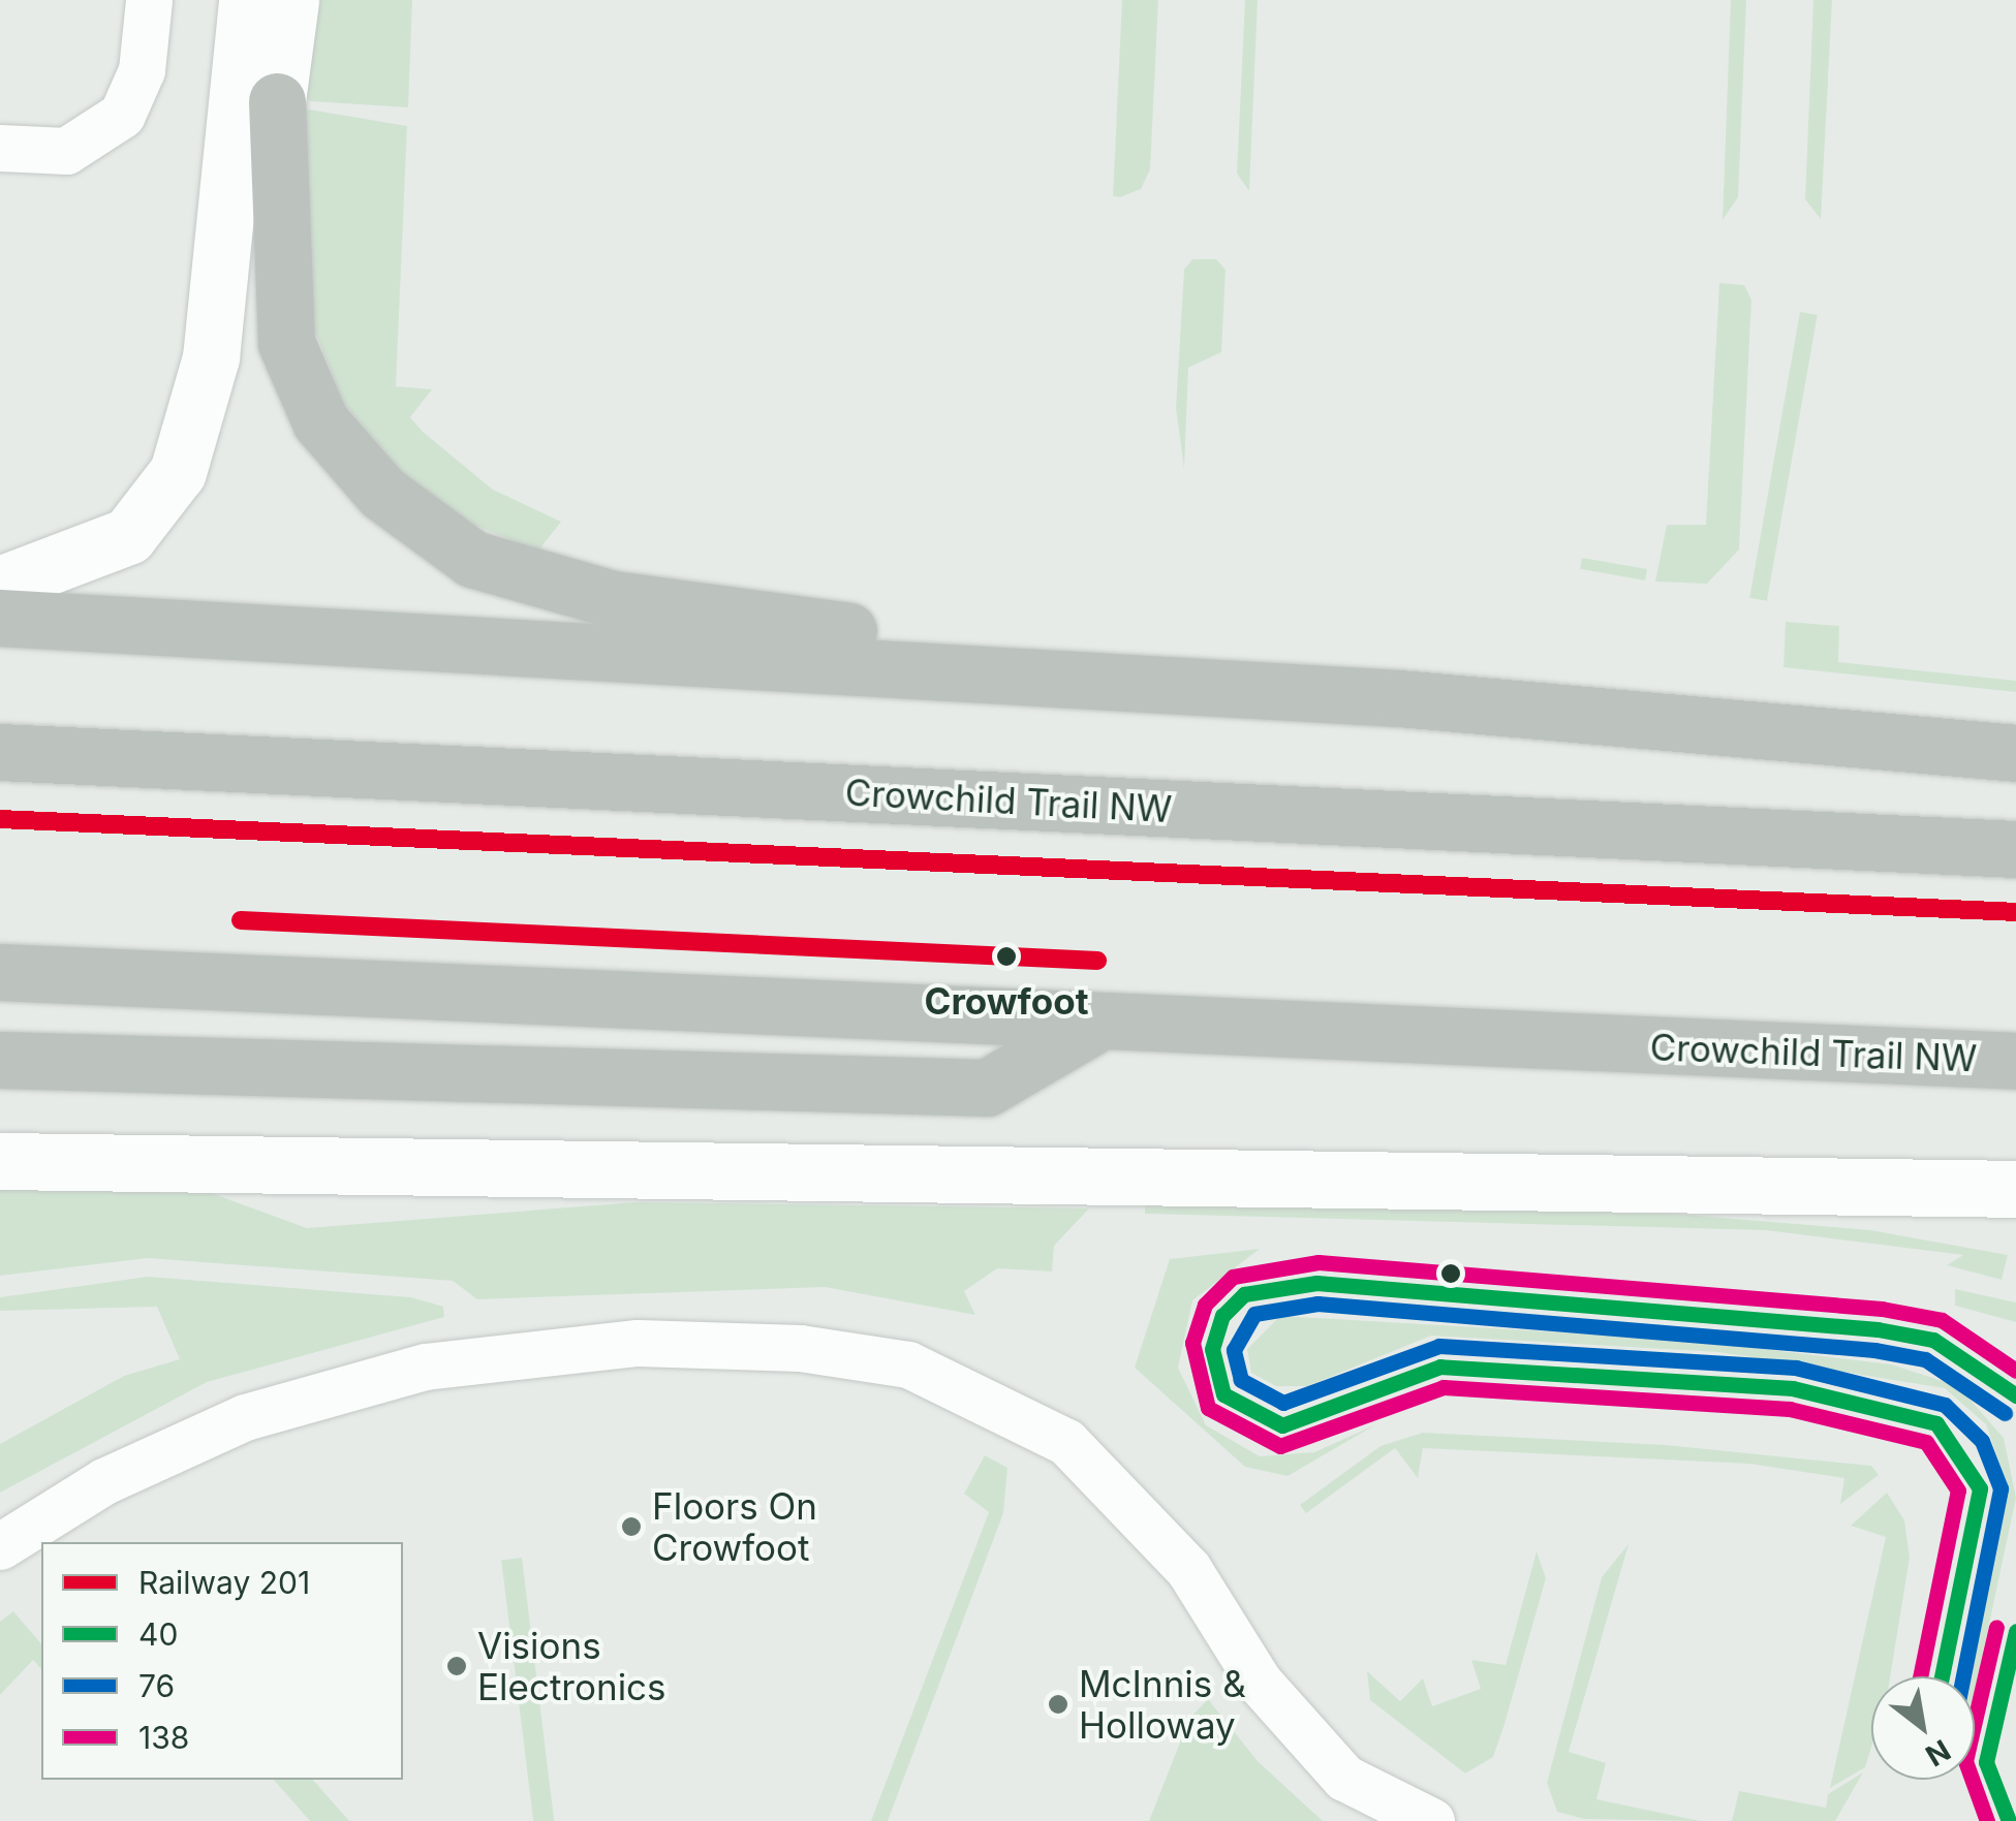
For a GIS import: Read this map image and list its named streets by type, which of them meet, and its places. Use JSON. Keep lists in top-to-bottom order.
{
  "streets": {
    "highway": ["Crowchild Trail NW"]
  },
  "places": [
    "Crowfoot",
    "Floors On Crowfoot",
    "Visions Electronics",
    "McInnis & Holloway"
  ],
  "lines": [
    "rail line 201",
    "transit line 138",
    "transit line 40",
    "transit line 76"
  ],
  "legend": [
    "Railway 201",
    "40",
    "76",
    "138"
  ],
  "north": "bottom right"
}
